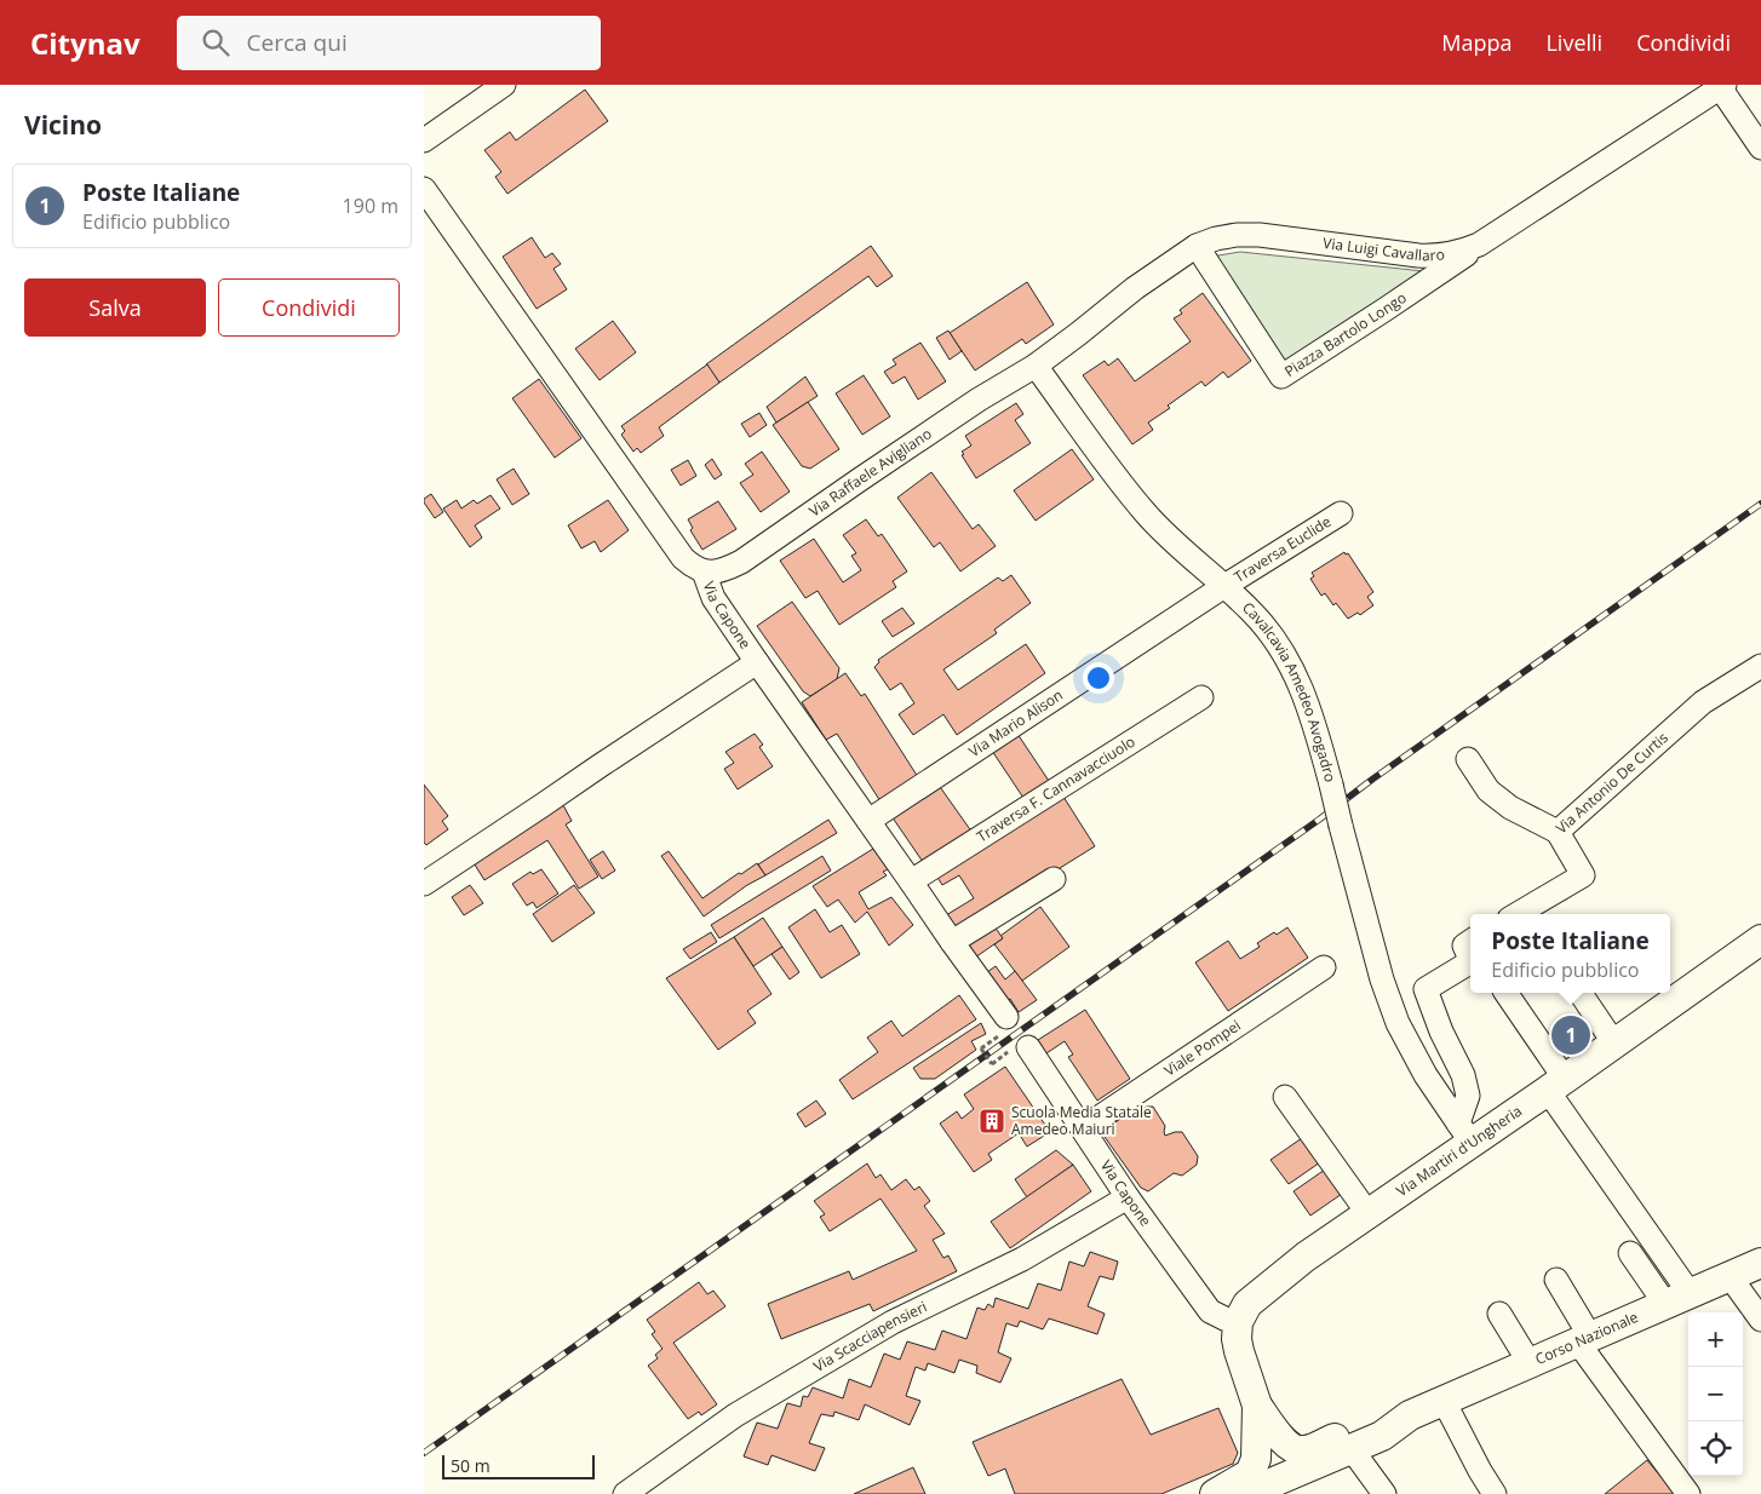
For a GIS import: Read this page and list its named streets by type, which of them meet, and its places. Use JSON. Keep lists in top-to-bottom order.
{
  "streets": {
    "main road": ["Via Martiri d'Ungheria", "Corso Nazionale"],
    "street": [
      "Via Luigi Cavallaro",
      "Piazza Bartolo Longo",
      "Via Raffaele Avigliano",
      "Traversa Euclide",
      "Via Capone",
      "Cavalcavia Amedeo Avogadro",
      "Via Mario Alison",
      "Via Antonio De Curtis",
      "Traversa F. Cannavacciuolo",
      "Viale Pompei",
      "Via Scacciapensieri"
    ]
  },
  "crossings": [
    ["Via Luigi Cavallaro", "Piazza Bartolo Longo"],
    ["Via Luigi Cavallaro", "Via Raffaele Avigliano"],
    ["Via Luigi Cavallaro", "Cavalcavia Amedeo Avogadro"],
    ["Via Raffaele Avigliano", "Via Capone"],
    ["Via Raffaele Avigliano", "Cavalcavia Amedeo Avogadro"],
    ["Traversa Euclide", "Cavalcavia Amedeo Avogadro"],
    ["Traversa Euclide", "Via Mario Alison"],
    ["Via Capone", "Via Mario Alison"],
    ["Via Capone", "Traversa F. Cannavacciuolo"],
    ["Via Capone", "Viale Pompei"],
    ["Via Capone", "Via Martiri d'Ungheria"],
    ["Via Capone", "Via Scacciapensieri"],
    ["Cavalcavia Amedeo Avogadro", "Via Mario Alison"],
    ["Cavalcavia Amedeo Avogadro", "Via Martiri d'Ungheria"]
  ],
  "places": {
    "building": ["Scuola Media Statale Amedeo Maiuri"]
  },
  "scale_bar": "50 m",
  "page": {
    "header": "Citynav",
    "search": "Cerca qui",
    "nav": ["Mappa", "Livelli", "Condividi"],
    "heading": "Vicino",
    "list": [
      {
        "mark": "1",
        "name": "Poste Italiane",
        "note": "Edificio pubblico",
        "value": "190 m"
      }
    ],
    "buttons": ["Salva", "Condividi"],
    "popup": ["Poste Italiane", "Edificio pubblico"],
    "pins": "1",
    "map_buttons": ["+", "−"],
    "scale": "50 m"
  }
}
